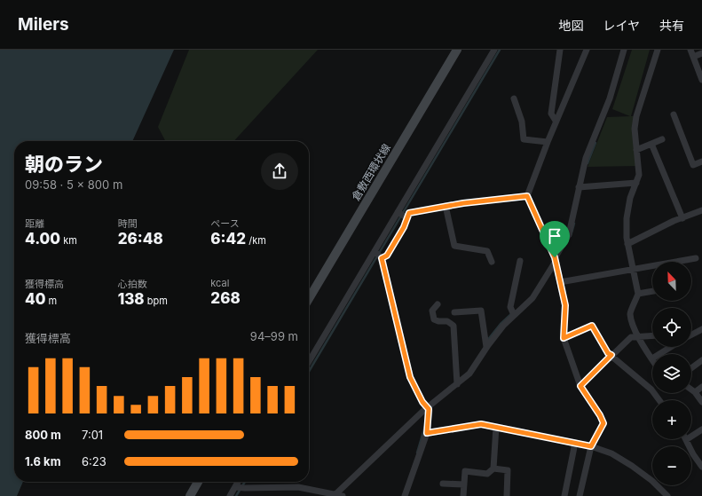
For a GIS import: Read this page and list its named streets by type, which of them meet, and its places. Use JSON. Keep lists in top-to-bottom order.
{
  "streets": {
    "main road": ["倉敷西環状線"]
  },
  "north": "top left",
  "page": {
    "header": "Milers",
    "nav": ["地図", "レイヤ", "共有"],
    "heading": ["朝のラン", "09:58 · 5 × 800 m"],
    "stats": [
      ["距離", "4.00 km"],
      ["時間", "26:48"],
      ["ペース", "6:42 /km"],
      ["獲得標高", "40 m"],
      ["心拍数", "138 bpm"],
      ["kcal", "268"]
    ],
    "map_buttons": ["+", "−"],
    "chart": ["獲得標高", "94–99 m"],
    "list": [
      {
        "name": "800 m",
        "note": "7:01"
      },
      {
        "name": "1.6 km",
        "note": "6:23"
      }
    ]
  }
}
